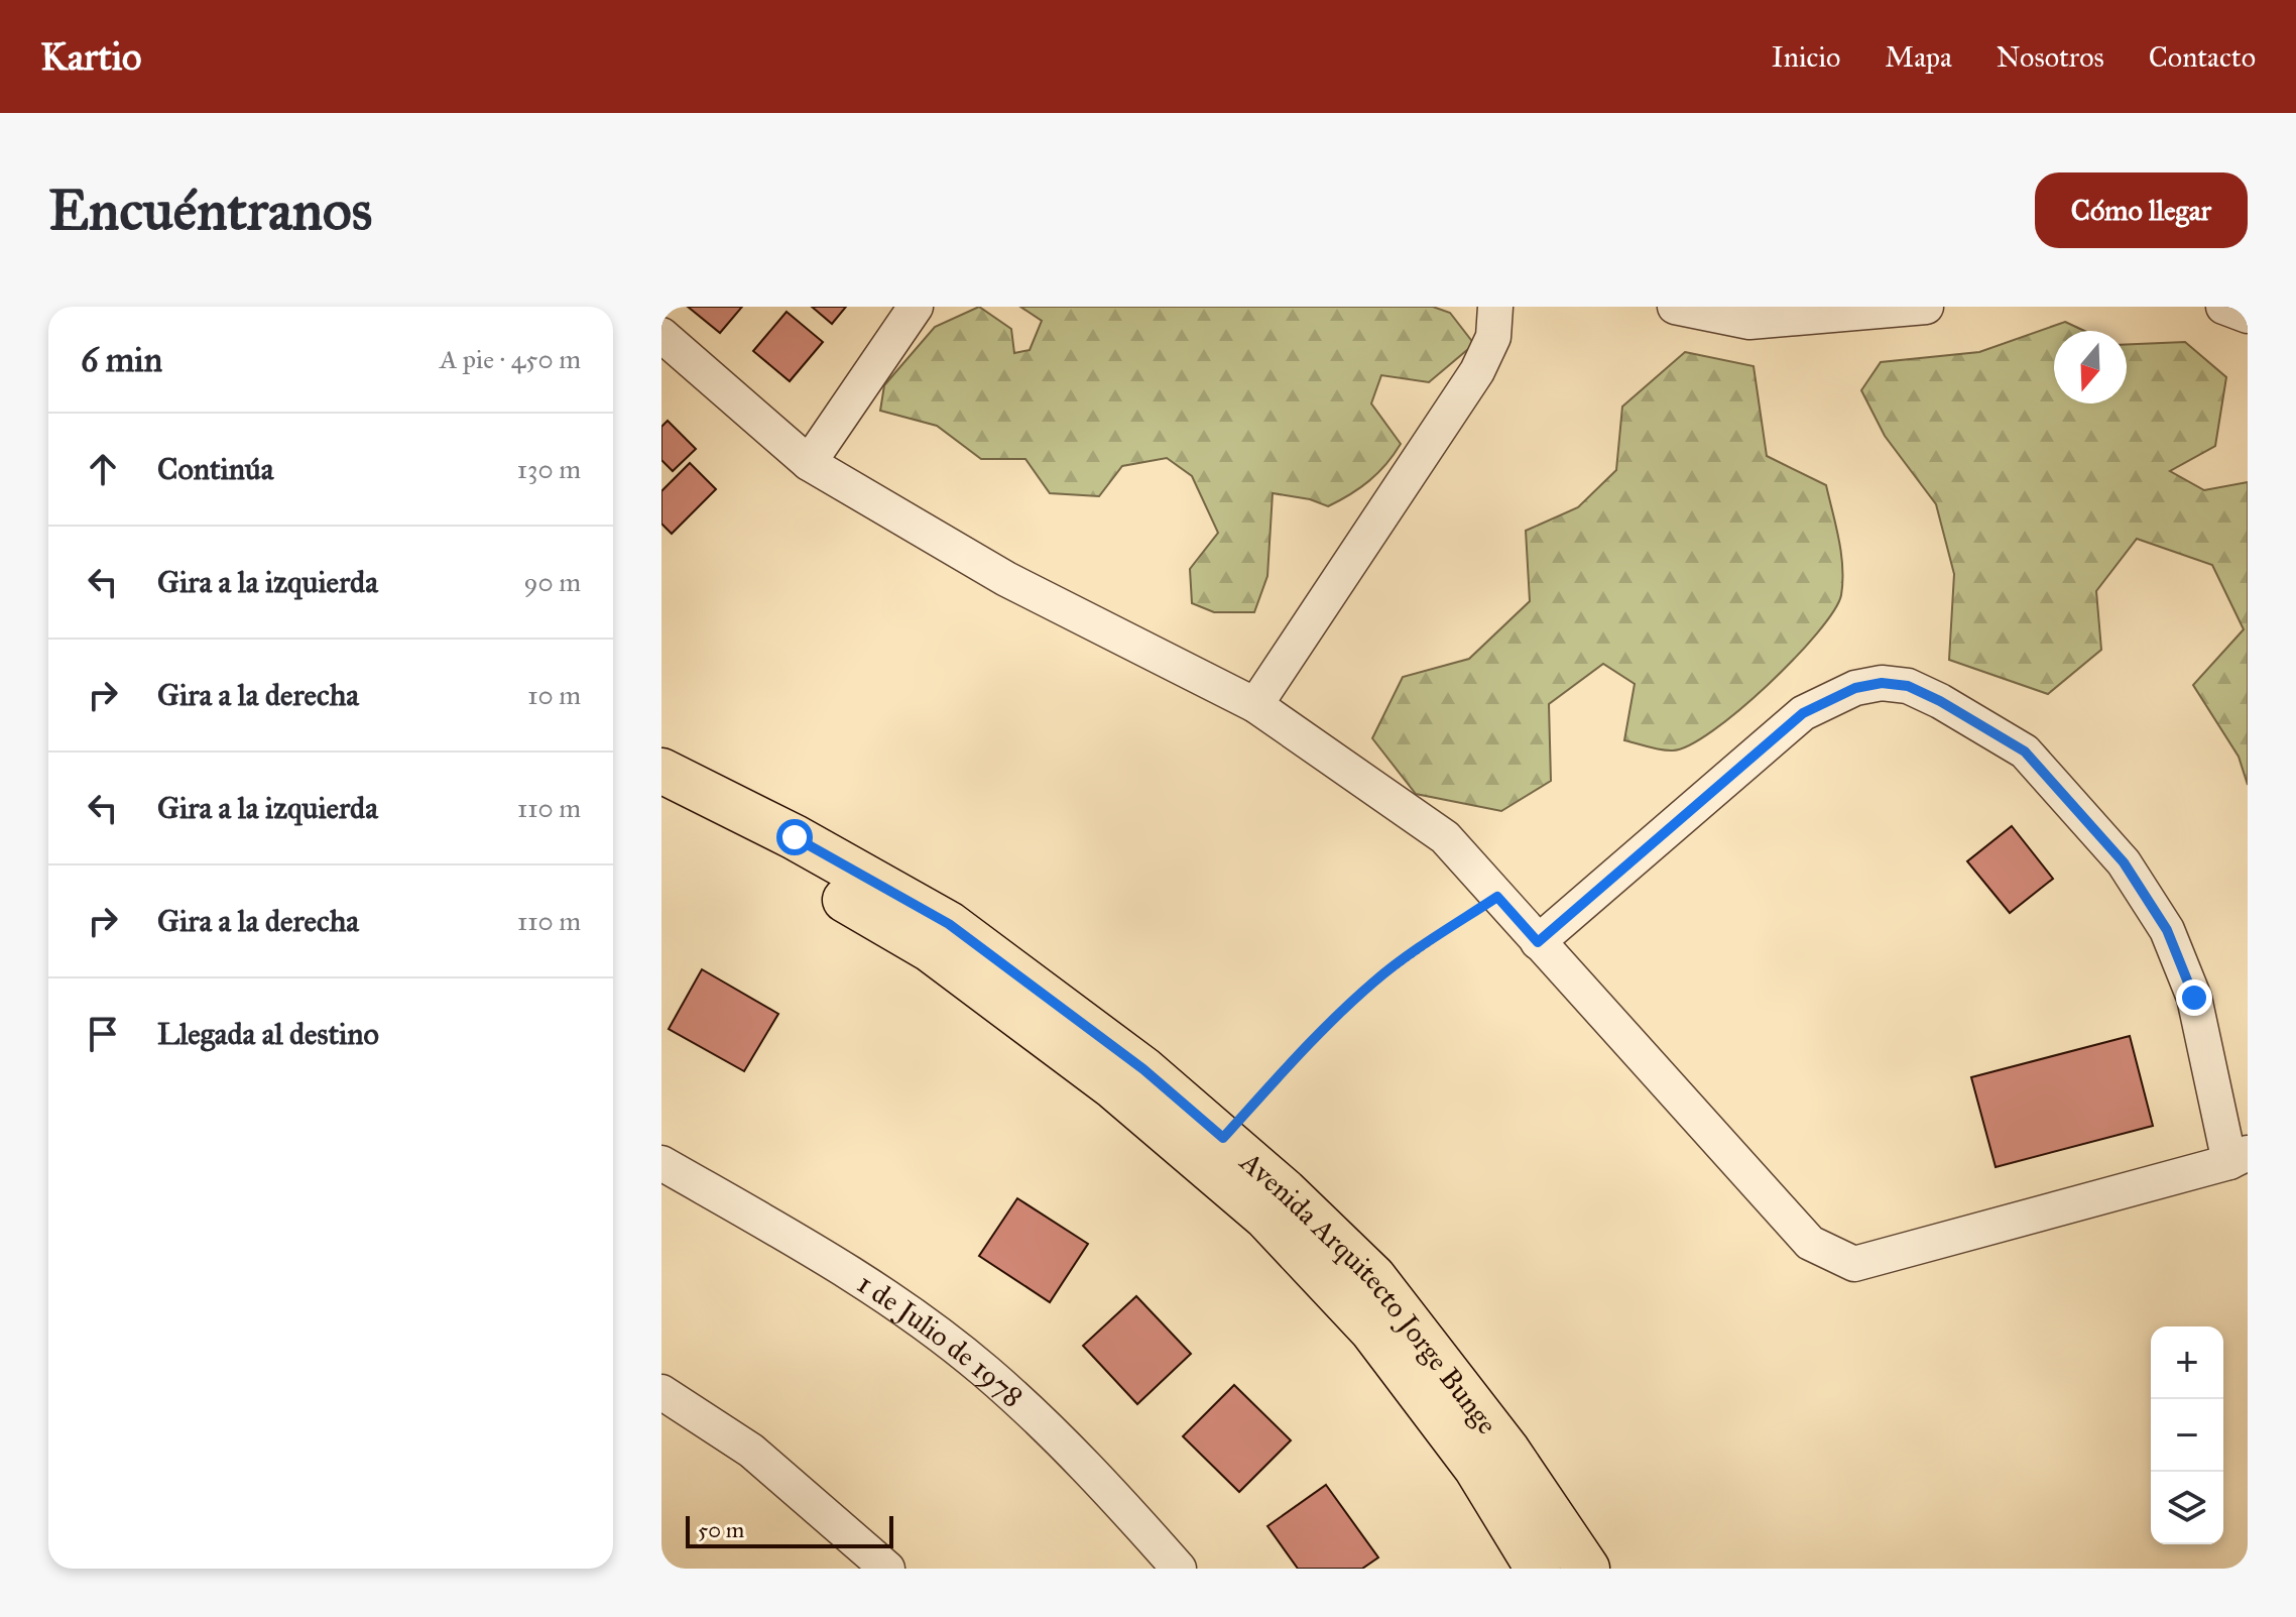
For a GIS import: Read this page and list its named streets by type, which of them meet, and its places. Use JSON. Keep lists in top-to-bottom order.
{
  "streets": {
    "main road": ["Avenida Arquitecto Jorge Bunge"],
    "street": ["1 de Julio de 1978"]
  },
  "scale_bar": "50 m",
  "north": "bottom",
  "page": {
    "header": "Kartio",
    "nav": [
      "Inicio",
      "Mapa",
      "Nosotros",
      "Contacto"
    ],
    "buttons": "Cómo llegar",
    "title": "Encuéntranos",
    "heading": ["6 min", "A pie · 450 m"],
    "list": [
      ["Continúa", "130 m"],
      ["Gira a la izquierda", "90 m"],
      ["Gira a la derecha", "10 m"],
      ["Gira a la izquierda", "110 m"],
      ["Gira a la derecha", "110 m"],
      "Llegada al destino"
    ],
    "map_buttons": ["+", "−"],
    "scale": "50 m"
  }
}
